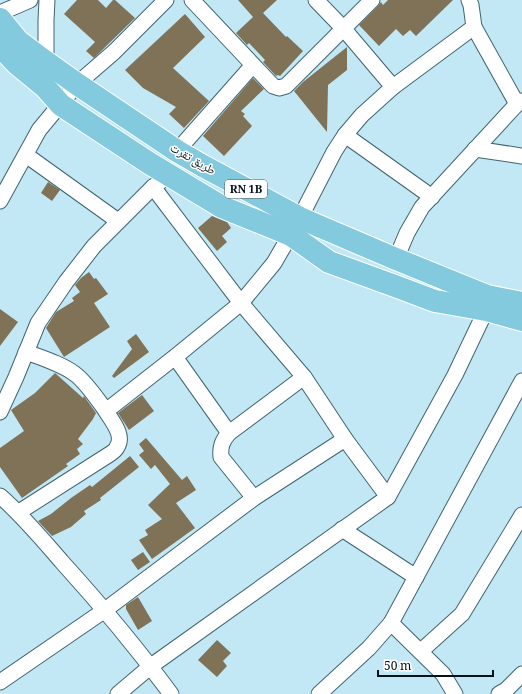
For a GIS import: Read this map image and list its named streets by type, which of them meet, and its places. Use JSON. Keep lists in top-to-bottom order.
{
  "streets": {
    "main road": ["طريق تقرت", "RN 1B"]
  },
  "scale_bar": "50 m"
}
